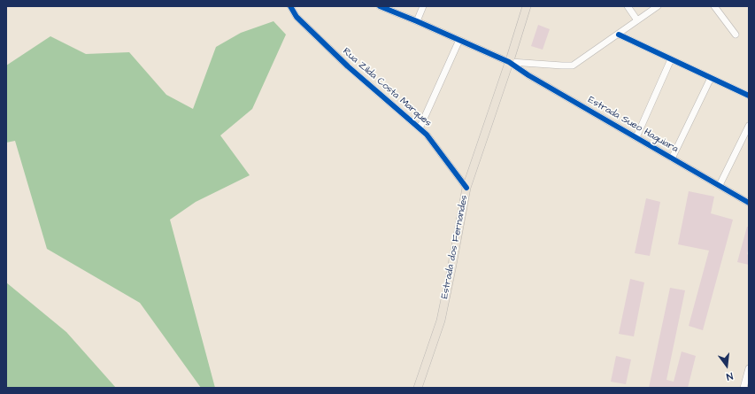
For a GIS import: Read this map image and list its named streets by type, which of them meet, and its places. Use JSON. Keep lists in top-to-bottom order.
{
  "streets": {
    "main road": ["Estrada dos Fernandes"],
    "street": ["Rua Zilda Costa Marques", "Estrada Sueo Haguiara"]
  },
  "crossings": [
    ["Rua Zilda Costa Marques", "Estrada dos Fernandes"],
    ["Estrada Sueo Haguiara", "Estrada dos Fernandes"]
  ],
  "north": "bottom"
}
